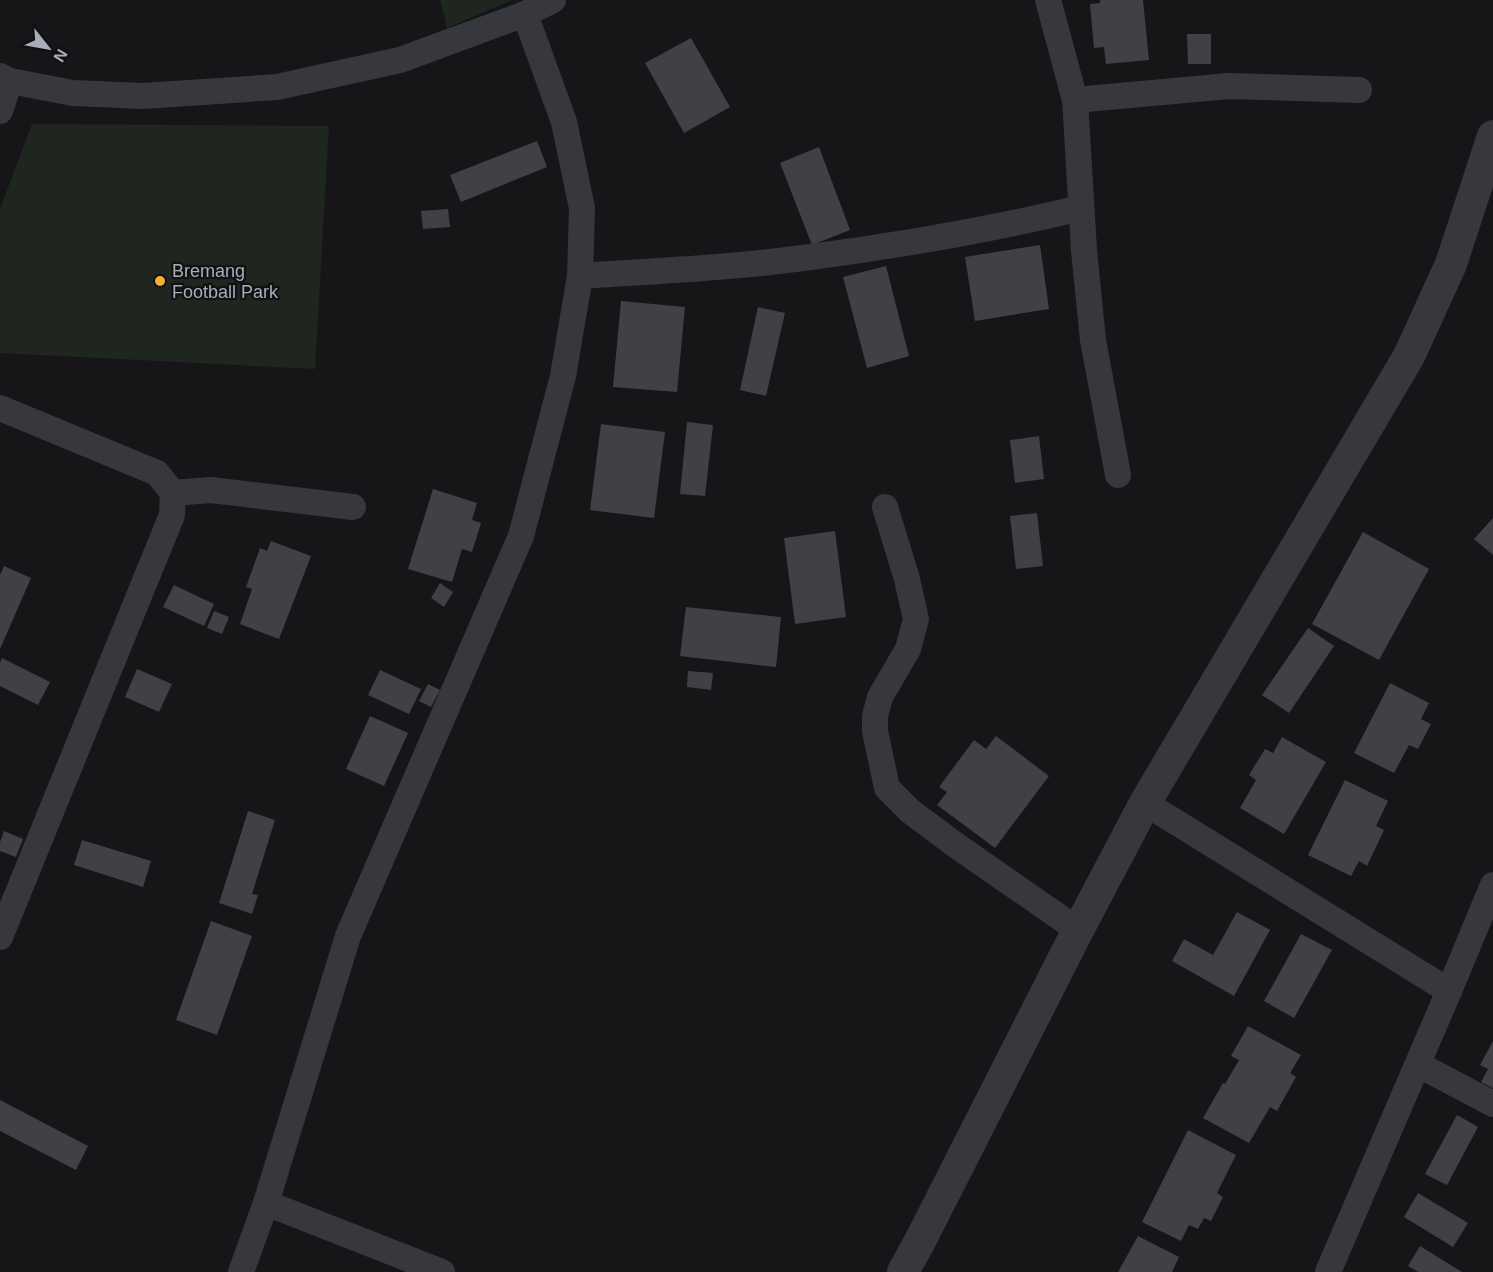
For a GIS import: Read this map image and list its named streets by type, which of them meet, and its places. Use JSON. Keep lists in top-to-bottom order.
{
  "places": ["Bremang Football Park"],
  "north": "bottom right"
}
